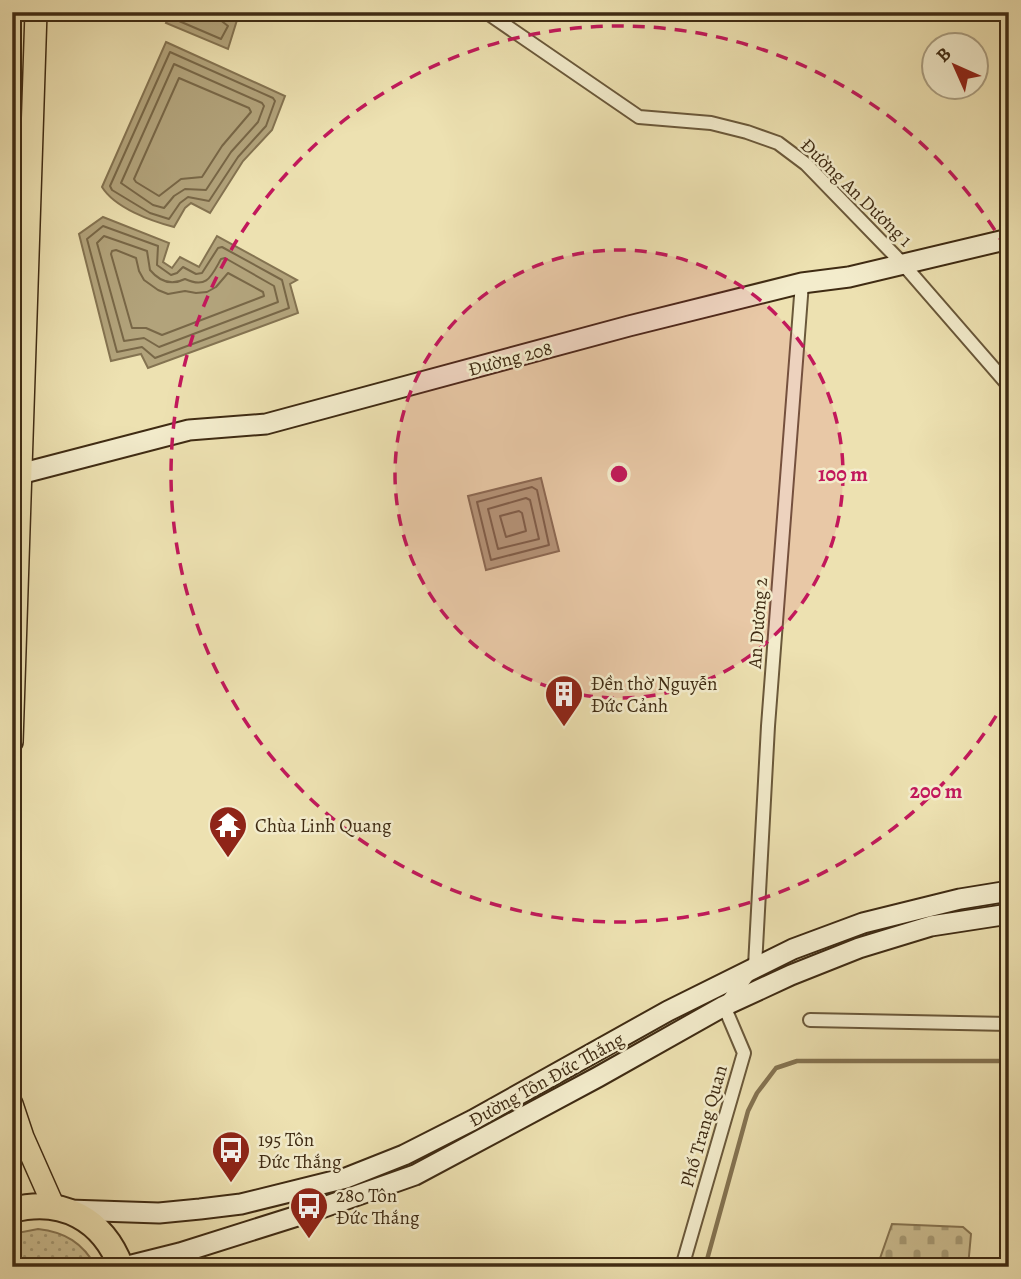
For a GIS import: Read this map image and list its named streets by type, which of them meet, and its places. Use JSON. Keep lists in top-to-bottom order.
{
  "streets": {
    "main road": ["Đường 208", "Đường Tôn Đức Thắng"],
    "street": ["Đường An Dương 1", "An Dương 2", "Phố Trang Quan"]
  },
  "crossings": [
    ["Đường An Dương 1", "Đường 208"],
    ["Đường 208", "An Dương 2"],
    ["An Dương 2", "Đường Tôn Đức Thắng"],
    ["Đường Tôn Đức Thắng", "Phố Trang Quan"]
  ],
  "places": {
    "building": ["Đền thờ Nguyễn Đức Cảnh"],
    "temple": ["Chùa Linh Quang"],
    "bus stop": ["195 Tôn Đức Thắng", "280 Tôn Đức Thắng"]
  },
  "north": "top left",
  "rings": ["100 m", "200 m"]
}
